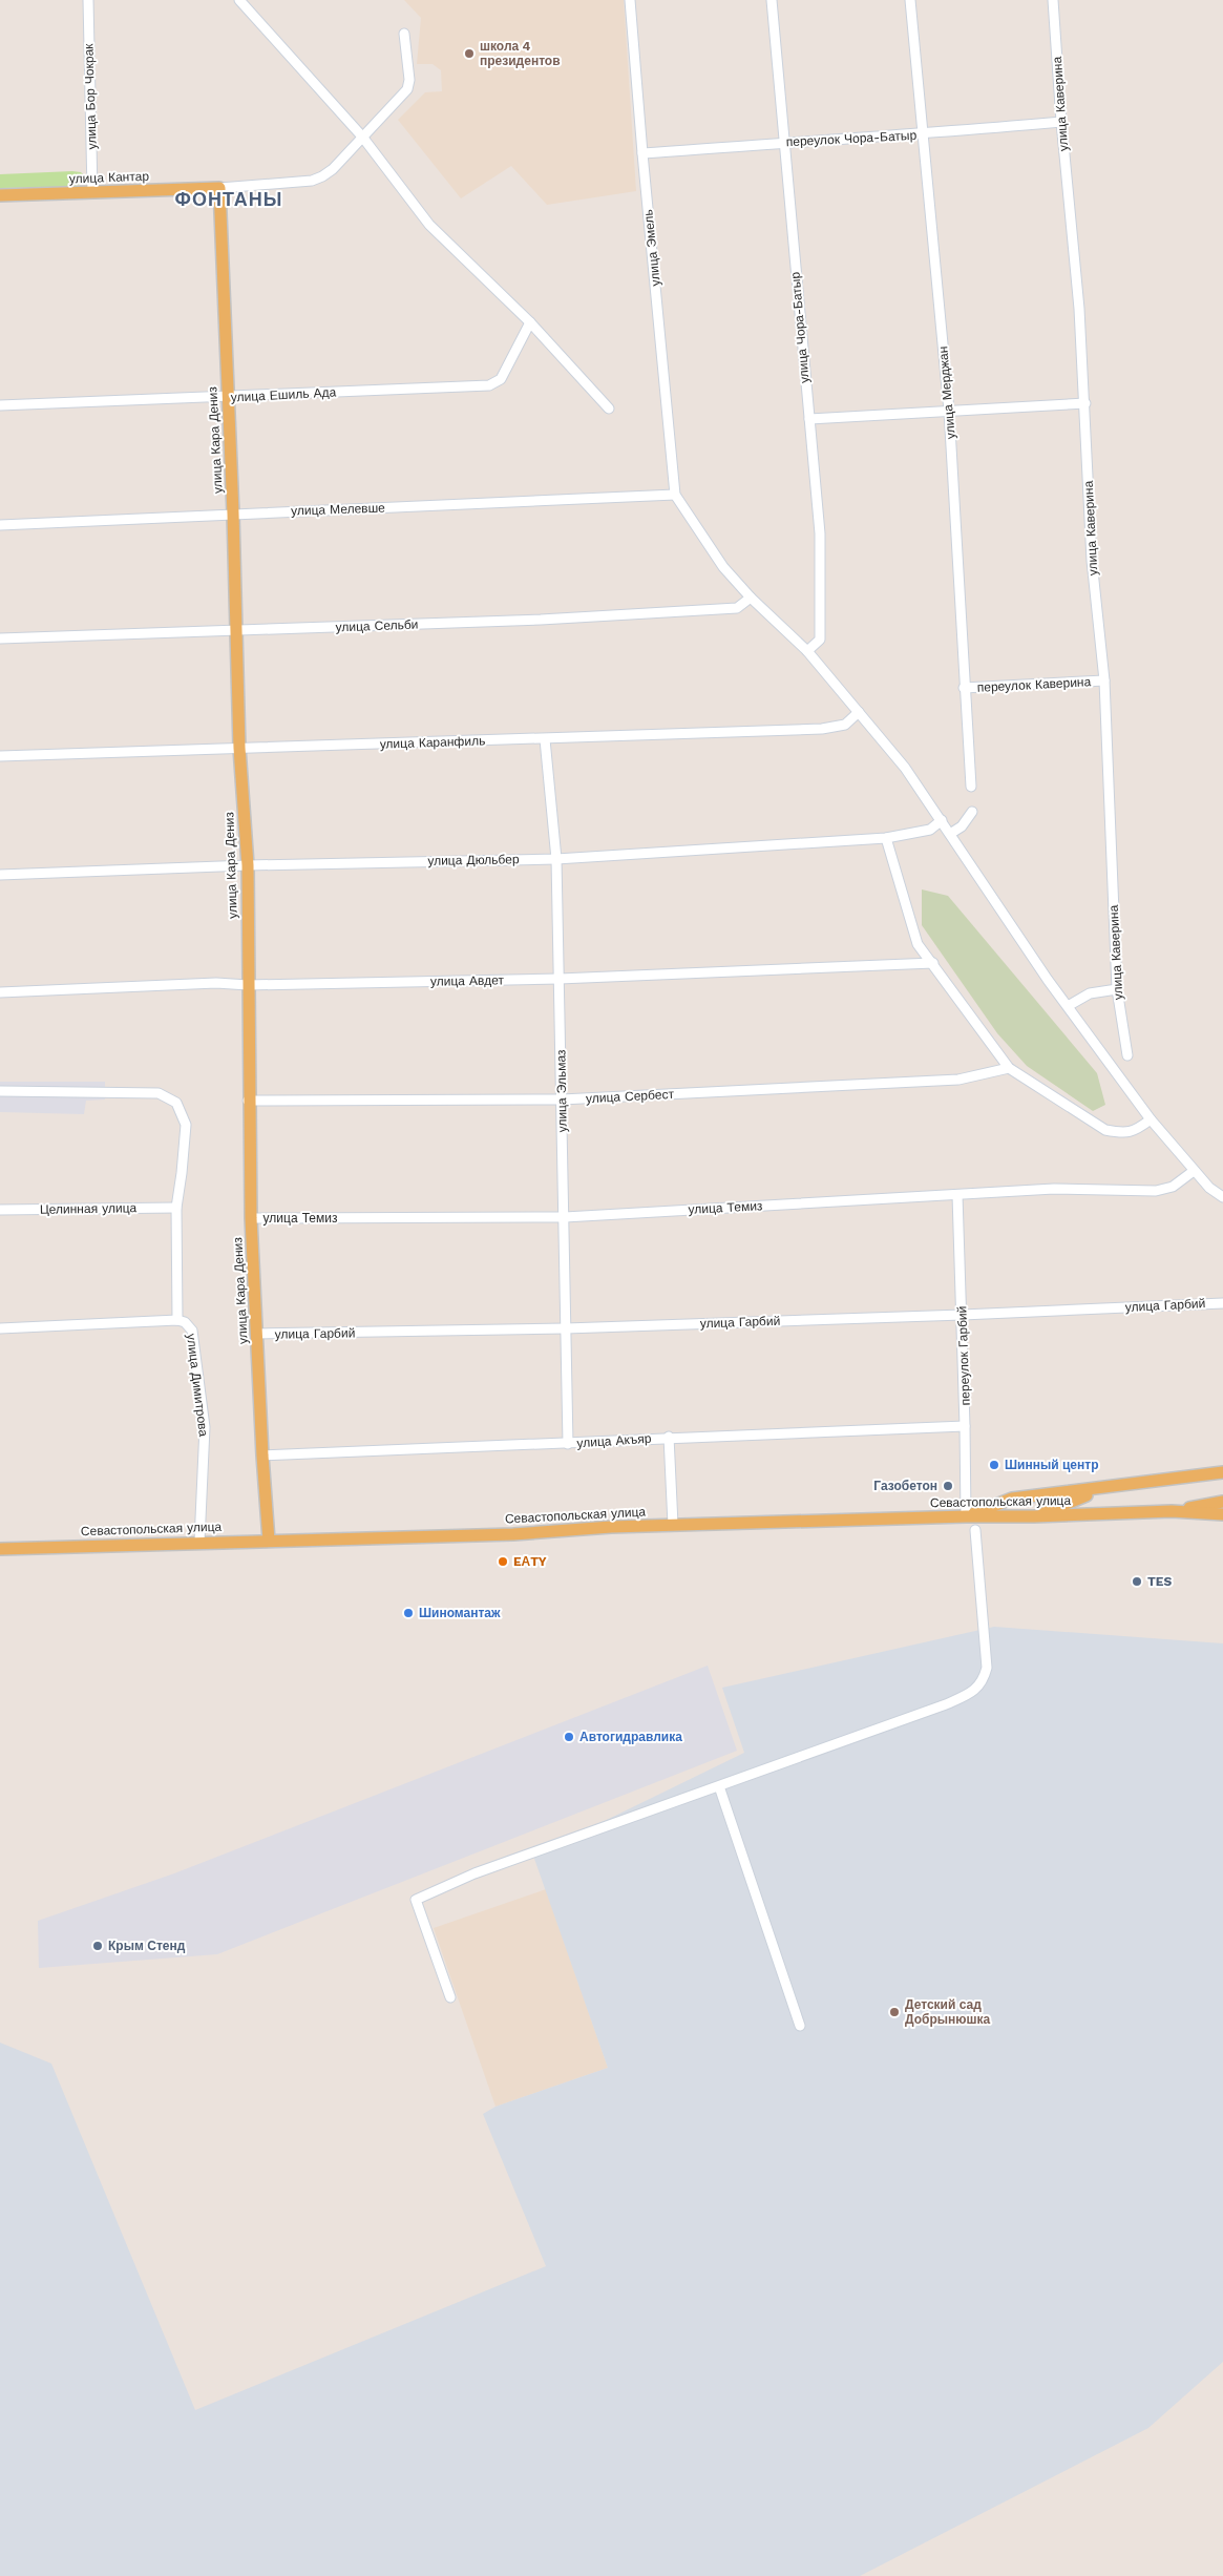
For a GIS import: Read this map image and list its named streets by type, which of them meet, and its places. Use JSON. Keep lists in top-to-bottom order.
{
  "streets": {
    "main road": ["улица Кантар", "улица Кара Дениз", "Севастопольская улица"],
    "street": [
      "улица Бор Чокрак",
      "улица Каверина",
      "переулок Чора-Батыр",
      "улица Эмель",
      "улица Чора-Батыр",
      "улица Мерджан",
      "улица Ешиль Ада",
      "улица Мелевше",
      "улица Сельби",
      "переулок Каверина",
      "улица Каранфиль",
      "улица Дюльбер",
      "улица Авдет",
      "улица Эльмаз",
      "улица Сербест",
      "улица Темиз",
      "Целинная улица",
      "улица Гарбий",
      "переулок Гарбий",
      "улица Димитрова",
      "улица Акъяр"
    ]
  },
  "crossings": [
    ["улица Бор Чокрак", "улица Кантар"],
    ["улица Каверина", "переулок Чора-Батыр"],
    ["улица Каверина", "переулок Каверина"],
    ["переулок Чора-Батыр", "улица Эмель"],
    ["переулок Чора-Батыр", "улица Чора-Батыр"],
    ["переулок Чора-Батыр", "улица Мерджан"],
    ["улица Кантар", "улица Кара Дениз"],
    ["улица Эмель", "улица Мелевше"],
    ["улица Мерджан", "переулок Каверина"],
    ["улица Ешиль Ада", "улица Кара Дениз"],
    ["улица Кара Дениз", "улица Мелевше"],
    ["улица Кара Дениз", "улица Сельби"],
    ["улица Кара Дениз", "улица Каранфиль"],
    ["улица Кара Дениз", "улица Дюльбер"],
    ["улица Кара Дениз", "улица Авдет"],
    ["улица Кара Дениз", "улица Сербест"],
    ["улица Кара Дениз", "улица Темиз"],
    ["улица Кара Дениз", "улица Гарбий"],
    ["улица Кара Дениз", "улица Акъяр"],
    ["улица Кара Дениз", "Севастопольская улица"],
    ["улица Каранфиль", "улица Эльмаз"],
    ["улица Дюльбер", "улица Эльмаз"],
    ["улица Авдет", "улица Эльмаз"],
    ["улица Эльмаз", "улица Сербест"],
    ["улица Эльмаз", "улица Темиз"],
    ["улица Эльмаз", "улица Гарбий"],
    ["улица Эльмаз", "улица Акъяр"],
    ["улица Темиз", "переулок Гарбий"],
    ["улица Гарбий", "переулок Гарбий"],
    ["переулок Гарбий", "улица Акъяр"],
    ["переулок Гарбий", "Севастопольская улица"],
    ["улица Димитрова", "Севастопольская улица"]
  ],
  "districts": ["ФОНТАНЫ"],
  "places": [
    "школа 4 президентов",
    "Шинный центр",
    "Газобетон",
    "EАTY",
    "TES",
    "Шиномантаж",
    "Автогидравлика",
    "Крым Стенд",
    "Детский сад Добрынюшка"
  ]
}
